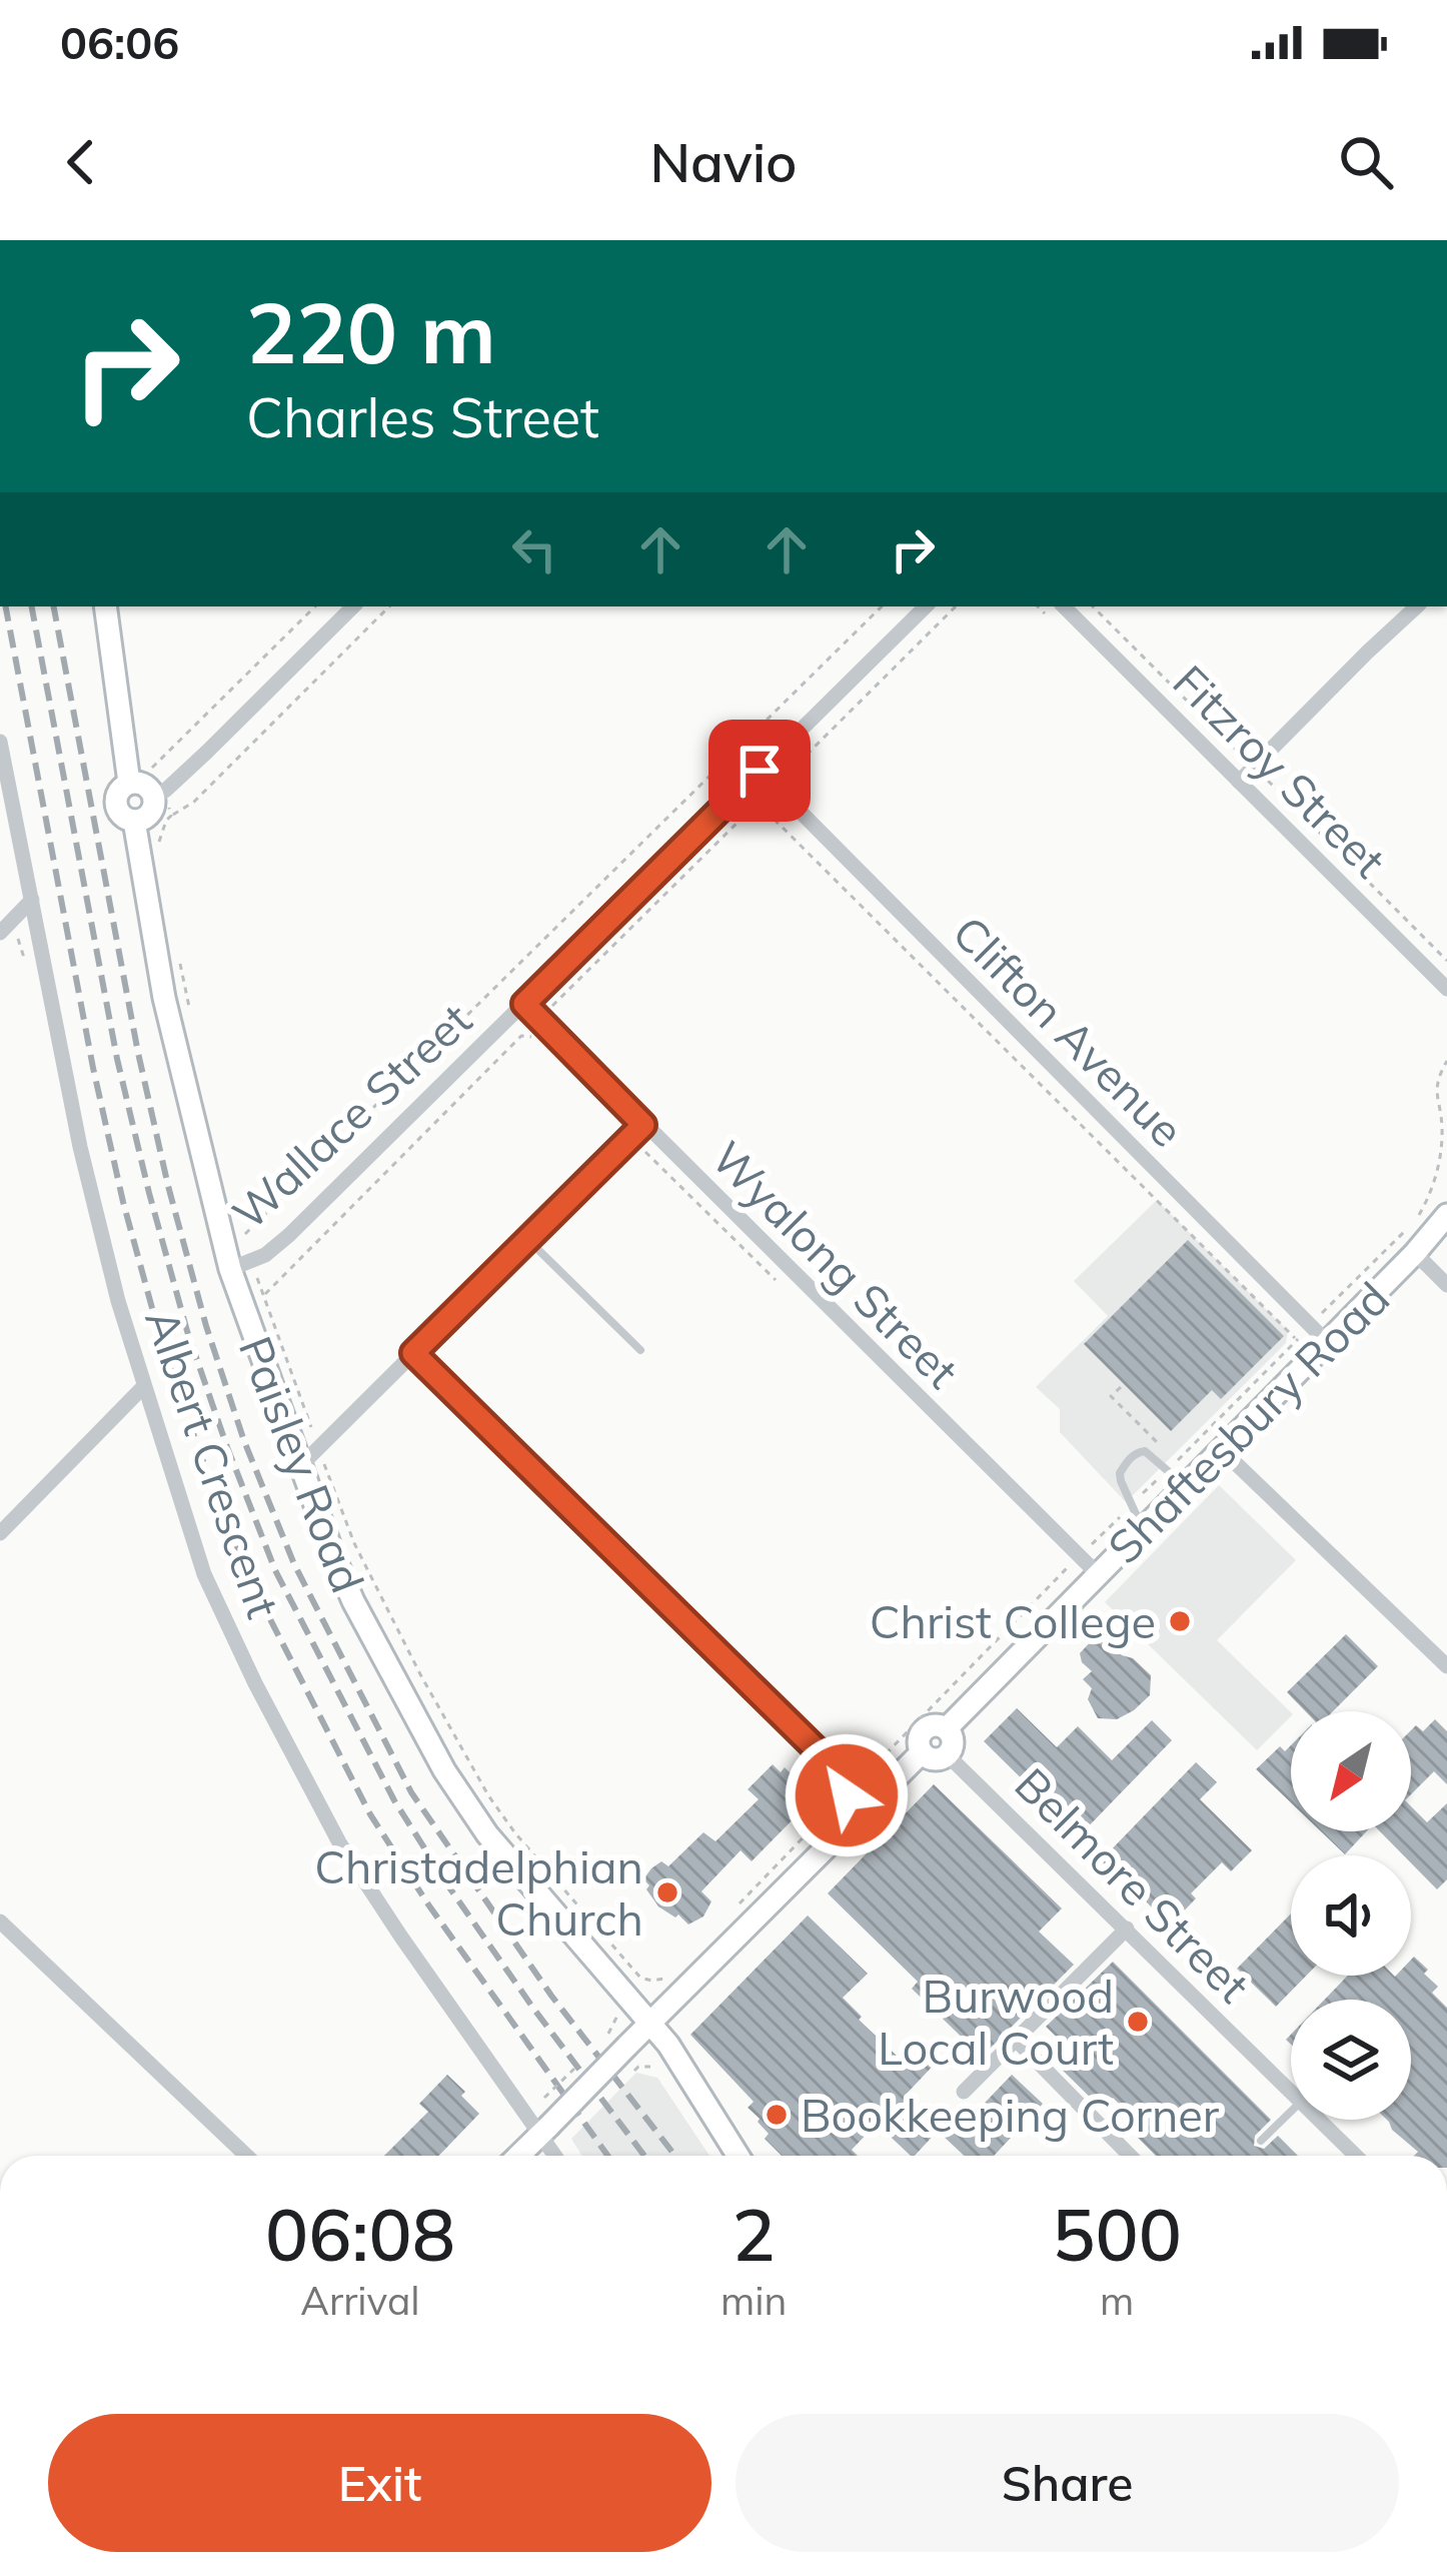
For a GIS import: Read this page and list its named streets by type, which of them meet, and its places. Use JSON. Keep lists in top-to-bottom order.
{
  "streets": {
    "main road": ["Shaftesbury Road", "Paisley Road"],
    "street": [
      "Fitzroy Street",
      "Clifton Avenue",
      "Wallace Street",
      "Wyalong Street",
      "Albert Crescent",
      "Belmore Street"
    ]
  },
  "crossings": [
    ["Clifton Avenue", "Wallace Street"],
    ["Clifton Avenue", "Shaftesbury Road"],
    ["Wallace Street", "Wyalong Street"],
    ["Wallace Street", "Paisley Road"],
    ["Wyalong Street", "Shaftesbury Road"],
    ["Shaftesbury Road", "Belmore Street"]
  ],
  "places": [
    "Christ College",
    "Christadelphian Church",
    "Burwood Local Court",
    "Bookkeeping Corner"
  ],
  "north": "bottom left",
  "page": {
    "status": "06:06",
    "header": "Navio",
    "turn": ["220 m", "Charles Street"],
    "eta": [
      "06:08",
      "Arrival",
      "2",
      "min",
      "500",
      "m"
    ],
    "buttons": ["Exit", "Share"]
  }
}
